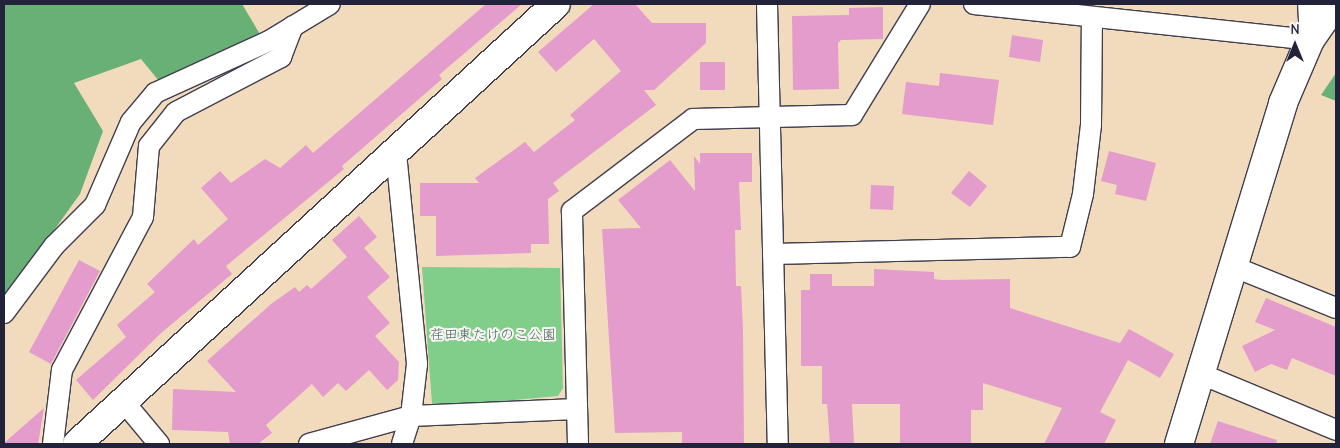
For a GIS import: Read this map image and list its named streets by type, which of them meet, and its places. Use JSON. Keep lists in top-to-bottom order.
{
  "parks": ["荏田東たけのこ公園"],
  "north": "top"
}
